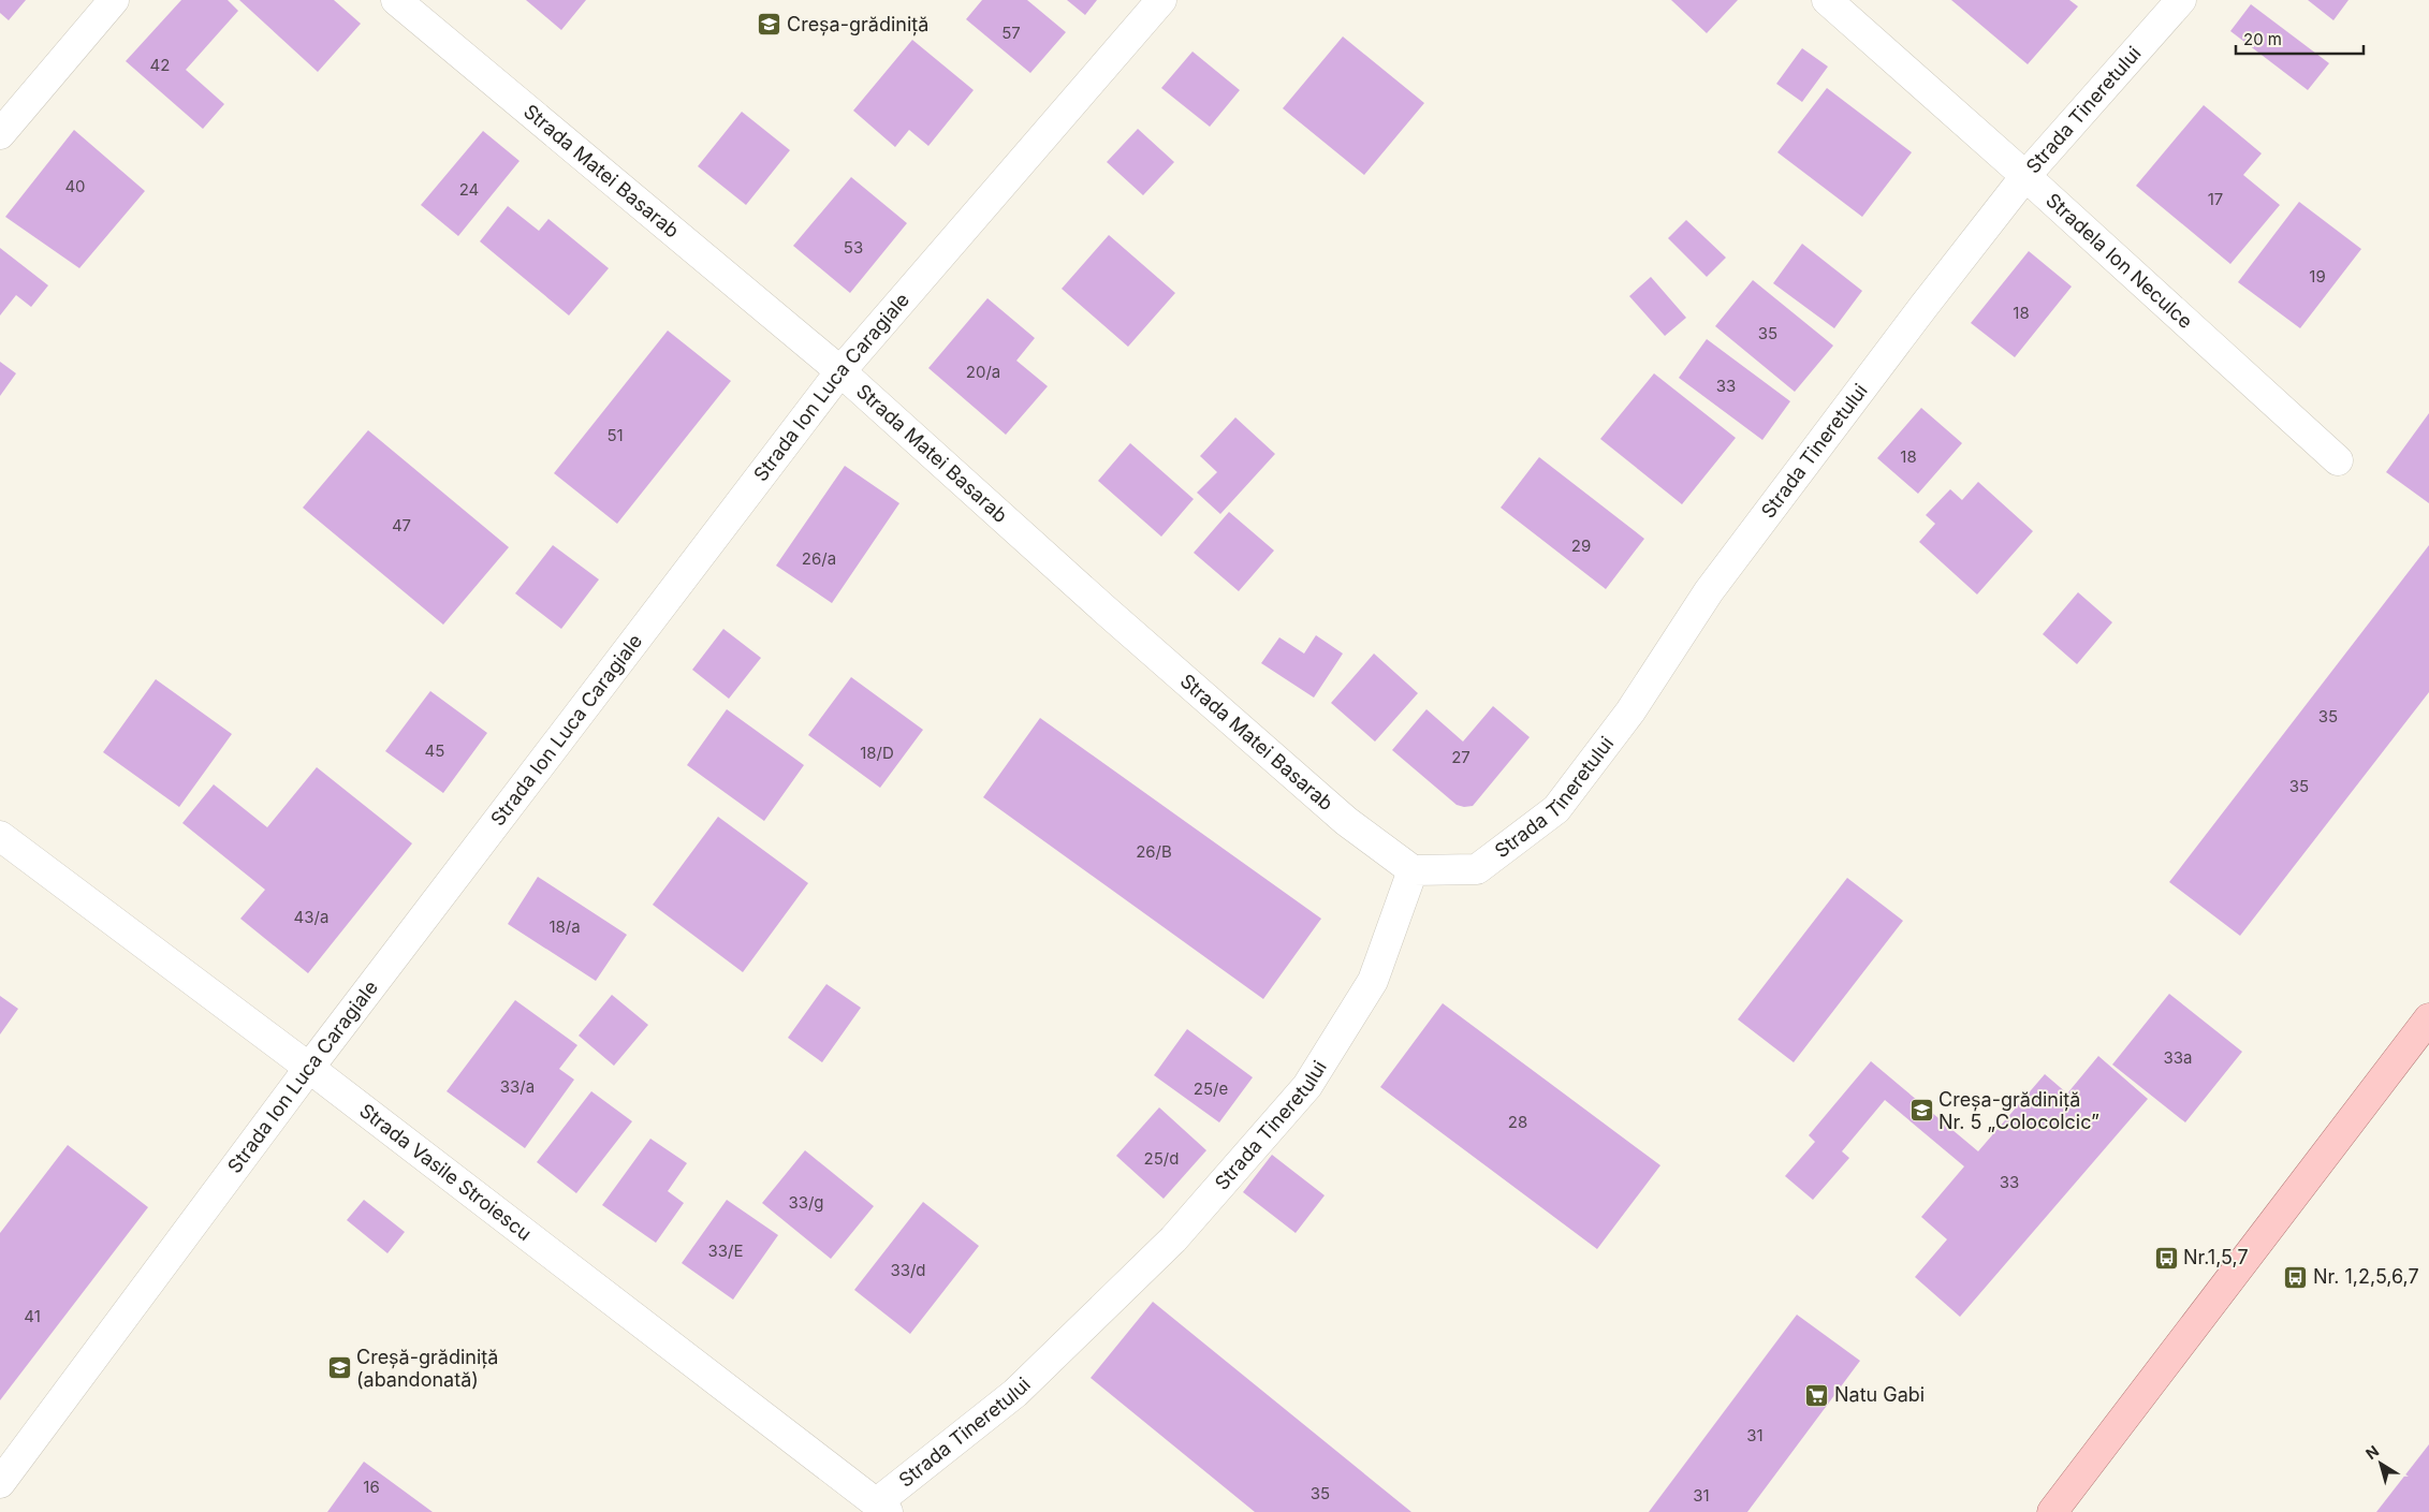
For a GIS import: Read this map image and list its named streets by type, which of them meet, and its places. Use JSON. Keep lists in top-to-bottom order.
{
  "streets": {
    "street": [
      "Strada Tineretului",
      "Strada Matei Basarab",
      "Stradela Ion Neculce",
      "Strada Ion Luca Caragiale",
      "Strada Vasile Stroiescu"
    ]
  },
  "crossings": [
    ["Strada Tineretului", "Strada Matei Basarab"],
    ["Strada Tineretului", "Stradela Ion Neculce"],
    ["Strada Tineretului", "Strada Vasile Stroiescu"],
    ["Strada Matei Basarab", "Strada Ion Luca Caragiale"],
    ["Strada Ion Luca Caragiale", "Strada Vasile Stroiescu"]
  ],
  "places": {
    "school or university": ["Creșa-grădiniță", "Creșa-grădiniță Nr. 5 „Colocolcic”", "Creșă-grădiniță (abandonată)"],
    "bus stop": ["Nr.1,5,7", "Nr. 1,2,5,6,7"],
    "supermarket": ["Natu Gabi"]
  },
  "house_numbers": [
    "57",
    "42",
    "40",
    "24",
    "17",
    "53",
    "19",
    "18",
    "35",
    "20/a",
    "33",
    "51",
    "18",
    "47",
    "29",
    "26/a",
    "35",
    "45",
    "18/D",
    "27",
    "35",
    "26/B",
    "43/a",
    "18/a",
    "33a",
    "33/a",
    "25/e",
    "28",
    "25/d",
    "33",
    "33/g",
    "33/E",
    "33/d",
    "41",
    "31",
    "16",
    "35",
    "31"
  ],
  "scale_bar": "20 m",
  "north": "top left"
}
